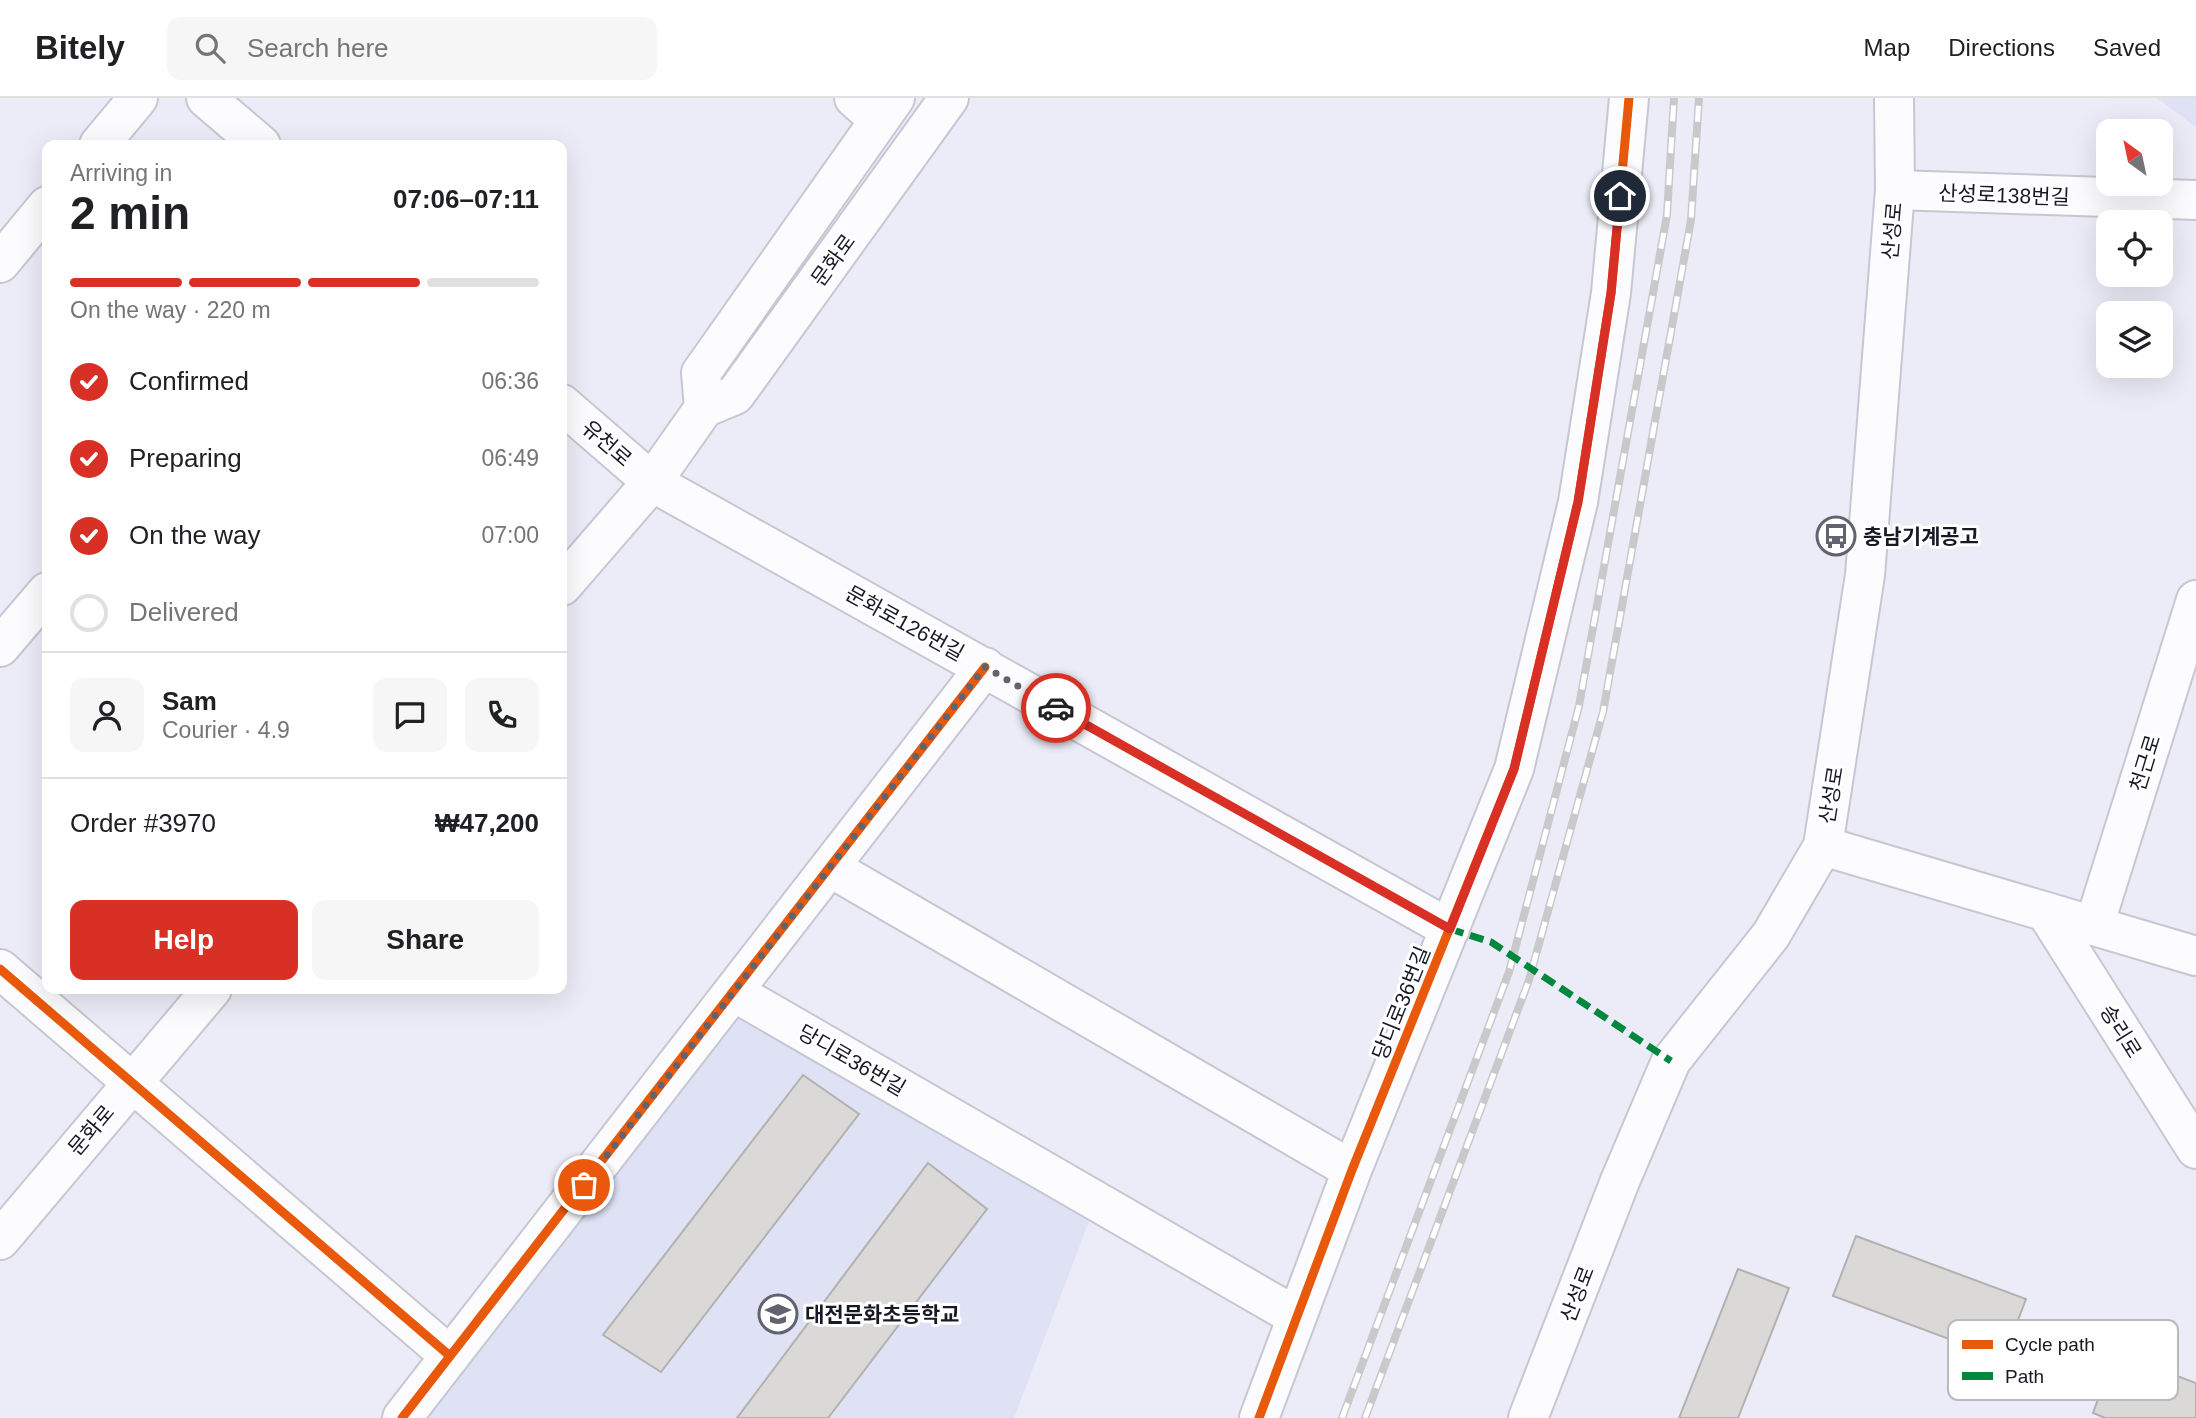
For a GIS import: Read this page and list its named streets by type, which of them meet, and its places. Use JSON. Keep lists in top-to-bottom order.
{
  "streets": {
    "street": [
      "산성로138번길",
      "산성로",
      "문화로",
      "유천로",
      "문화로126번길",
      "천근로",
      "당디로36번길",
      "송리로"
    ]
  },
  "crossings": [
    ["산성로138번길", "산성로"],
    ["문화로", "유천로"],
    ["문화로", "문화로126번길"],
    ["유천로", "문화로126번길"],
    ["문화로126번길", "당디로36번길"]
  ],
  "places": {
    "bus stop": ["충남기계공고"],
    "school or university": ["대전문화초등학교"]
  },
  "legend": ["Cycle path", "Path"],
  "north": "top left",
  "page": {
    "header": "Bitely",
    "search": "Search here",
    "nav": ["Map", "Directions", "Saved"],
    "heading": ["2 min", "Arriving in", "07:06–07:11"],
    "panel": [
      "Sam",
      "Courier · 4.9",
      "Order #3970",
      "₩47,200"
    ],
    "bar": "On the way · 220 m",
    "list": [
      ["Confirmed", "06:36"],
      ["Preparing", "06:49"],
      ["On the way", "07:00"],
      "Delivered"
    ],
    "buttons": ["Help", "Share"]
  }
}
